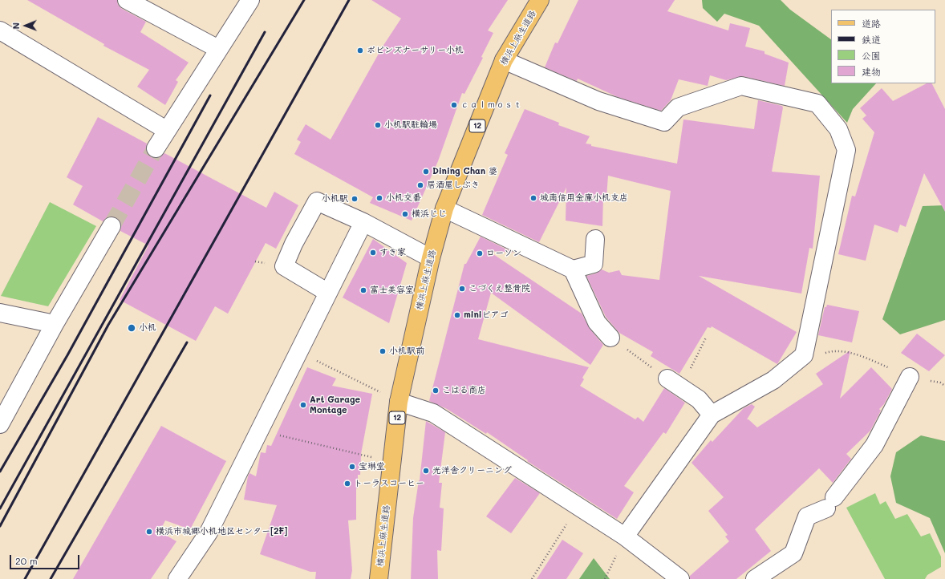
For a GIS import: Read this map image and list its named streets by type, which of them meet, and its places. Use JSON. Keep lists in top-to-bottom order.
{
  "streets": {
    "main road": ["横浜上麻生道路", "12"]
  },
  "places": [
    "ポピンズナーサリー小机",
    "ｃａｌｍｏｓｔ",
    "小机駅駐輪場",
    "Dining Chan 婆",
    "居酒屋しぶき",
    "小机交番",
    "城南信用金庫小机支店",
    "小机駅",
    "横浜じじ",
    "すき家",
    "ローソン",
    "こづくえ整骨院",
    "富士美容室",
    "miniピアゴ",
    "小机",
    "小机駅前",
    "こはる商店",
    "Art Garage Montage",
    "宝琳堂",
    "光洋舎クリーニング",
    "トーラスコーヒー",
    "横浜市城郷小机地区センター[2F]"
  ],
  "legend": [
    "道路",
    "鉄道",
    "公園",
    "建物"
  ],
  "scale_bar": "20 m",
  "north": "left"
}
